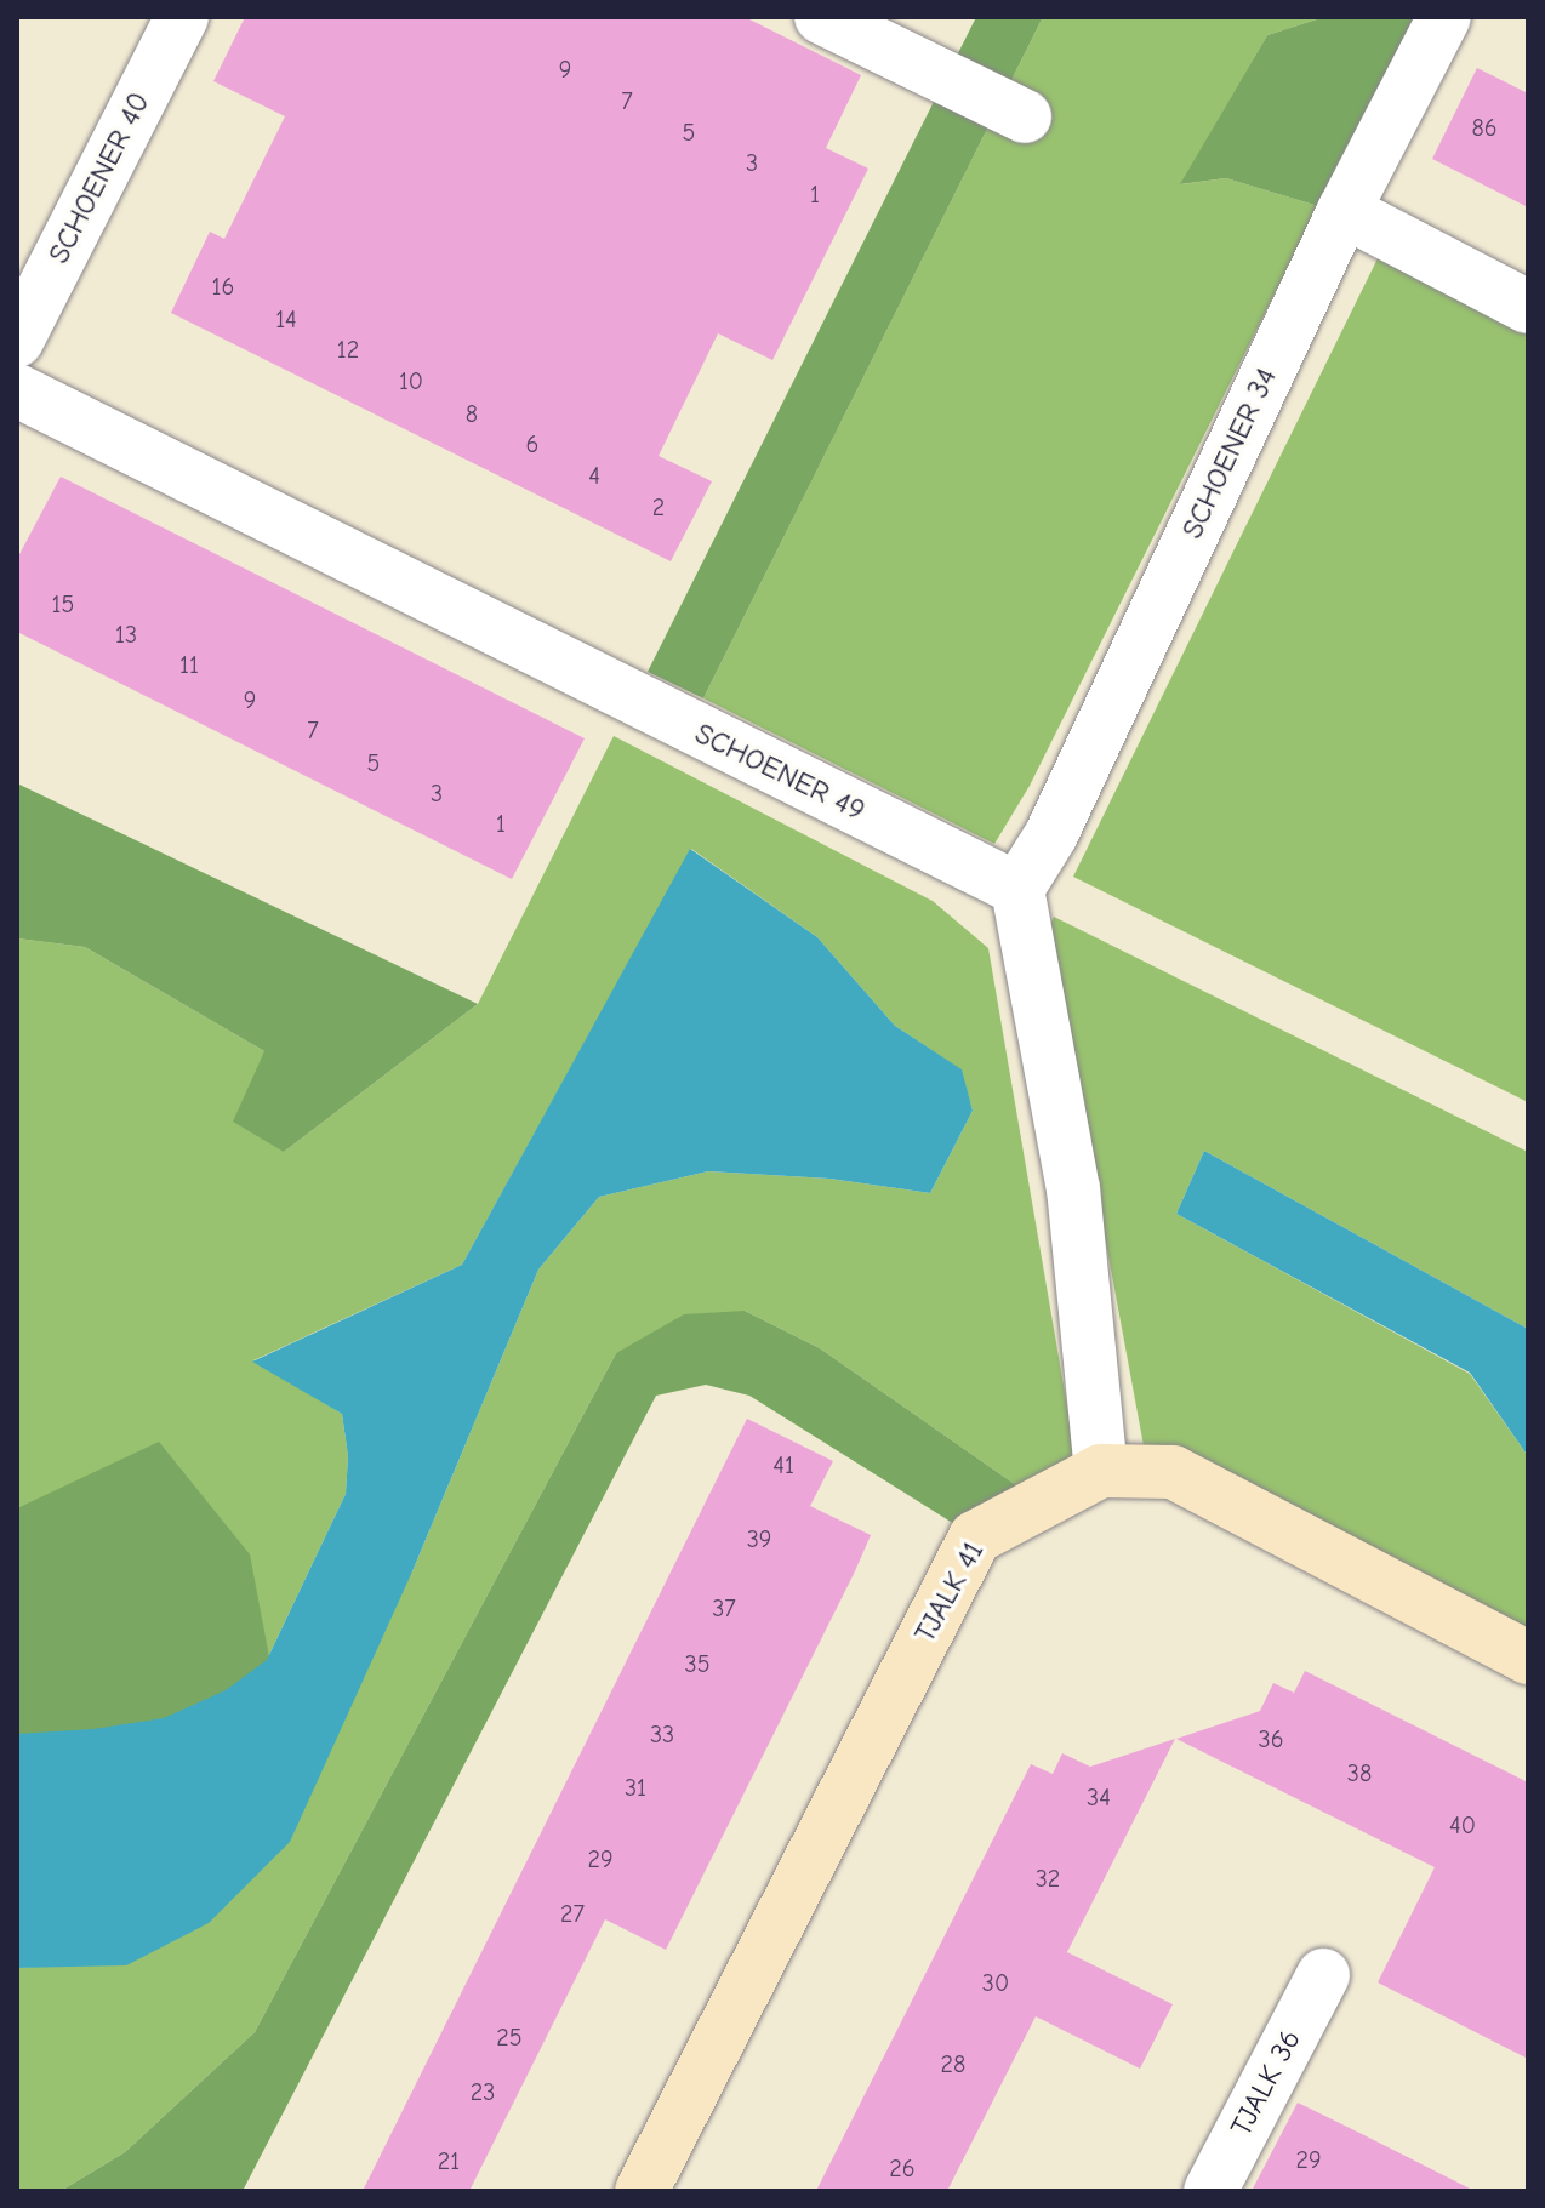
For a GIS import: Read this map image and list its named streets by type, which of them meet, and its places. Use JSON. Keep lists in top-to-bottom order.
{
  "streets": {
    "street": [
      "SCHOENER 40",
      "SCHOENER 34",
      "SCHOENER 49",
      "TJALK 41",
      "TJALK 36"
    ]
  },
  "crossings": [
    ["SCHOENER 34", "SCHOENER 49"]
  ],
  "house_numbers": [
    "9",
    "7",
    "86",
    "5",
    "3",
    "1",
    "16",
    "14",
    "12",
    "10",
    "8",
    "6",
    "4",
    "2",
    "15",
    "13",
    "11",
    "9",
    "7",
    "5",
    "3",
    "1",
    "41",
    "39",
    "37",
    "35",
    "33",
    "36",
    "38",
    "31",
    "34",
    "40",
    "29",
    "32",
    "27",
    "30",
    "25",
    "28",
    "23",
    "29",
    "21",
    "26"
  ]
}
